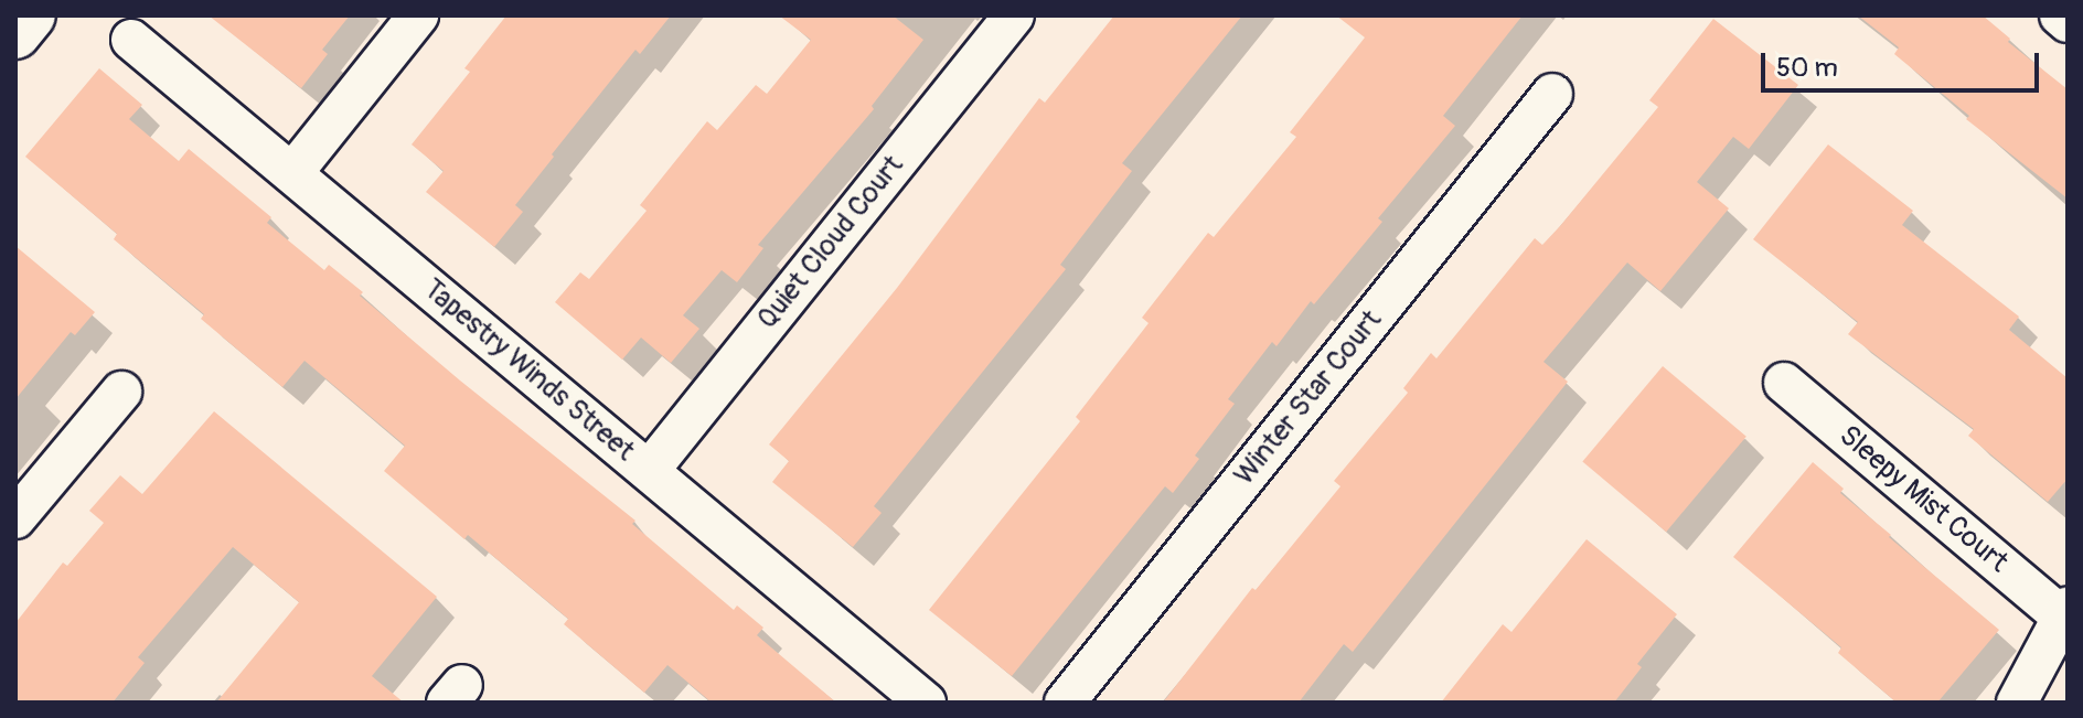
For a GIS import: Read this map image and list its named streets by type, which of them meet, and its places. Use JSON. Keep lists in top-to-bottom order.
{
  "streets": {
    "street": [
      "Quiet Cloud Court",
      "Tapestry Winds Street",
      "Winter Star Court",
      "Sleepy Mist Court"
    ]
  },
  "crossings": [
    ["Quiet Cloud Court", "Tapestry Winds Street"]
  ],
  "scale_bar": "50 m"
}
